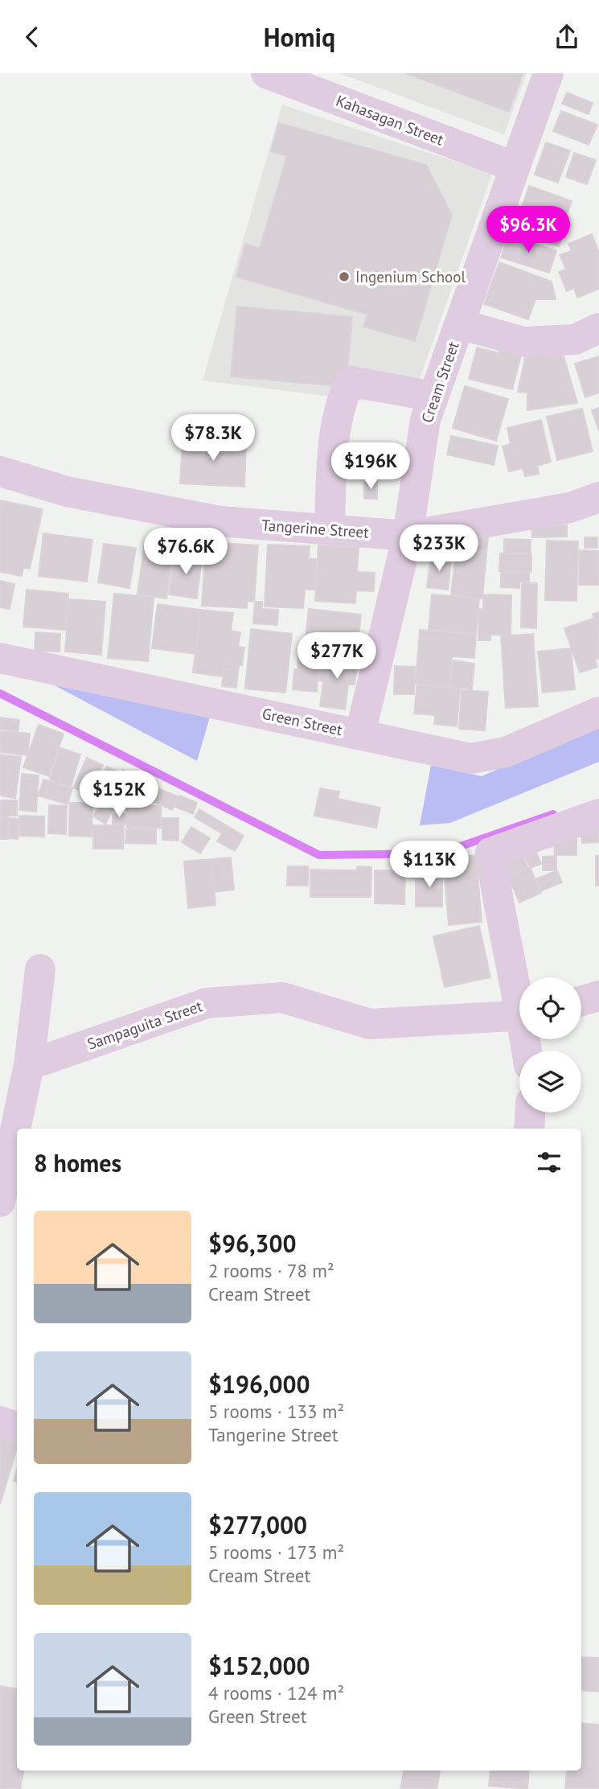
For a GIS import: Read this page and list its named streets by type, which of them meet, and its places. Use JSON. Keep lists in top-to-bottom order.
{
  "streets": {
    "street": [
      "Kahasagan Street",
      "Cream Street",
      "Tangerine Street",
      "Green Street",
      "Sampaguita Street"
    ]
  },
  "crossings": [
    ["Kahasagan Street", "Cream Street"],
    ["Cream Street", "Tangerine Street"],
    ["Cream Street", "Green Street"]
  ],
  "places": ["Ingenium School"],
  "page": {
    "header": "Homiq",
    "price": [
      "$96.3K",
      "$78.3K",
      "$196K",
      "$233K",
      "$76.6K",
      "$277K",
      "$152K",
      "$113K"
    ],
    "heading": "8 homes",
    "list": [
      {
        "name": "$96,300",
        "note": "2 rooms · 78 m² · Cream Street"
      },
      {
        "name": "$196,000",
        "note": "5 rooms · 133 m² · Tangerine Street"
      },
      {
        "name": "$277,000",
        "note": "5 rooms · 173 m² · Cream Street"
      },
      {
        "name": "$152,000",
        "note": "4 rooms · 124 m² · Green Street"
      }
    ]
  }
}
